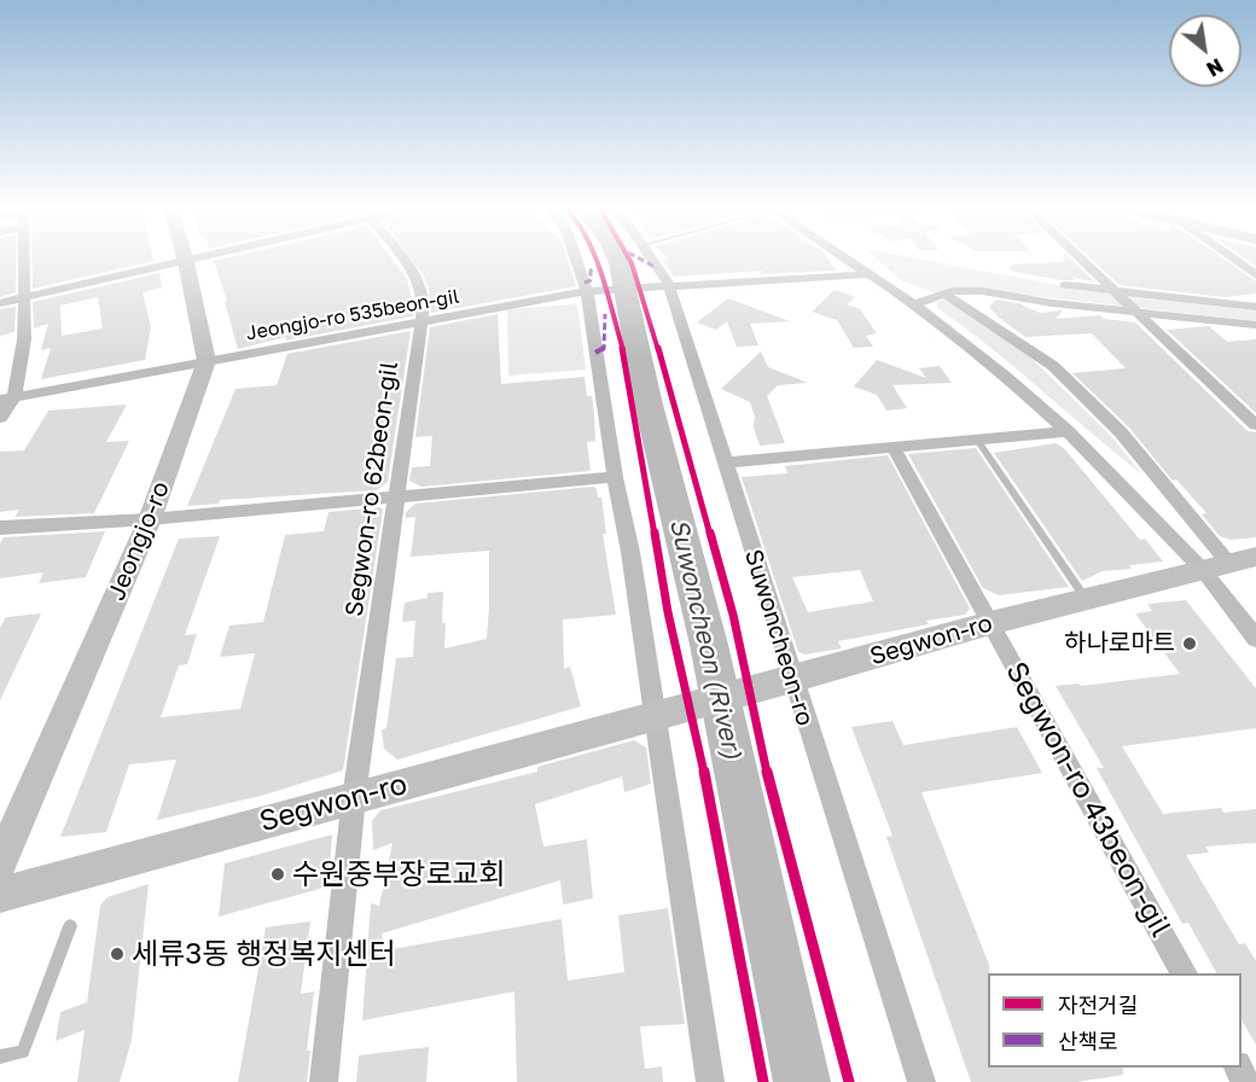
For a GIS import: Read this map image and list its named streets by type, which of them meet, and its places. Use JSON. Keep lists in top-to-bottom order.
{
  "streets": {
    "street": [
      "Jeongjo-ro 535beon-gil",
      "Segwon-ro 62beon-gil",
      "Jeongjo-ro",
      "Suwoncheon-ro",
      "Segwon-ro",
      "Segwon-ro 43beon-gil"
    ]
  },
  "crossings": [
    ["Jeongjo-ro 535beon-gil", "Segwon-ro 62beon-gil"],
    ["Jeongjo-ro 535beon-gil", "Jeongjo-ro"],
    ["Jeongjo-ro 535beon-gil", "Suwoncheon-ro"],
    ["Segwon-ro 62beon-gil", "Segwon-ro"],
    ["Suwoncheon-ro", "Segwon-ro"],
    ["Segwon-ro", "Segwon-ro 43beon-gil"]
  ],
  "water": ["Suwoncheon (River)"],
  "places": ["하나로마트", "수원중부장로교회", "세류3동 행정복지센터"],
  "legend": ["자전거길", "산책로"],
  "north": "bottom right"
}
